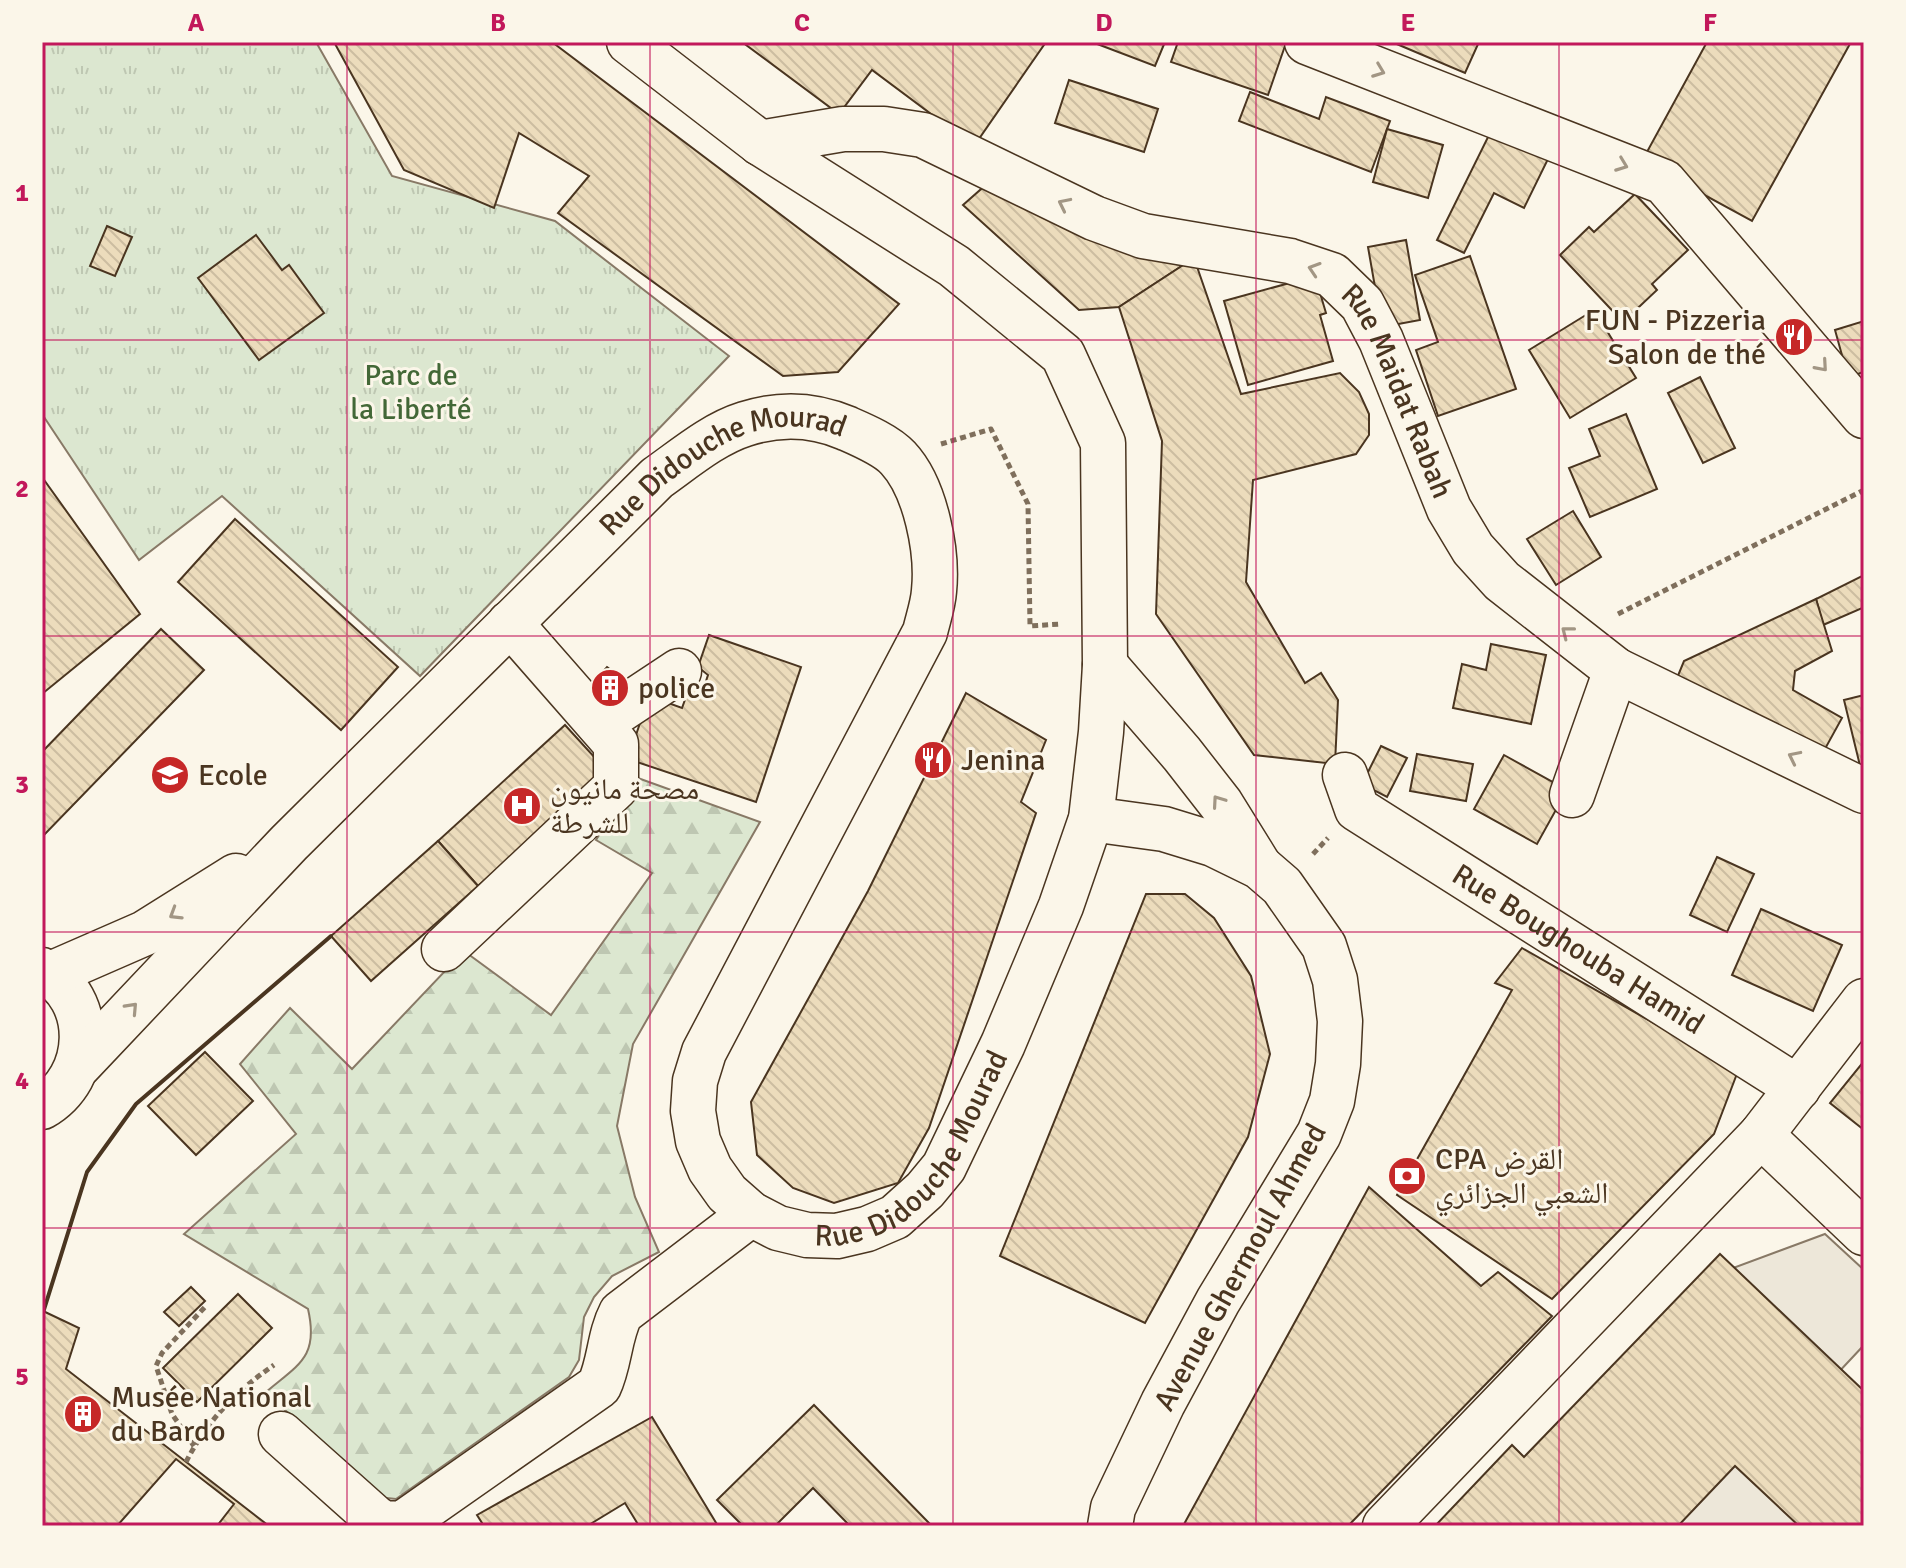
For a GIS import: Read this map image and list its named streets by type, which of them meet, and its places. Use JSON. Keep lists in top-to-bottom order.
{
  "streets": {
    "main road": [
      "Rue Maidat Rabah",
      "Rue Didouche Mourad",
      "Rue Boughouba Hamid",
      "Avenue Ghermoul Ahmed"
    ]
  },
  "crossings": [
    ["Rue Maidat Rabah", "Rue Didouche Mourad"],
    ["Rue Didouche Mourad", "Avenue Ghermoul Ahmed"]
  ],
  "parks": ["Parc de la Liberté"],
  "places": {
    "restaurant": ["FUN - Pizzeria Salon de thé", "Jenina"],
    "building": ["police", "Musée National du Bardo"],
    "school or university": ["Ecole"],
    "hospital": ["مصحة مانيون للشرطة"],
    "bank": ["CPA القرض الشعبي الجزائري"]
  },
  "grid": {
    "columns": [
      "A",
      "B",
      "C",
      "D",
      "E",
      "F"
    ],
    "rows": [
      "1",
      "2",
      "3",
      "4",
      "5"
    ]
  }
}
